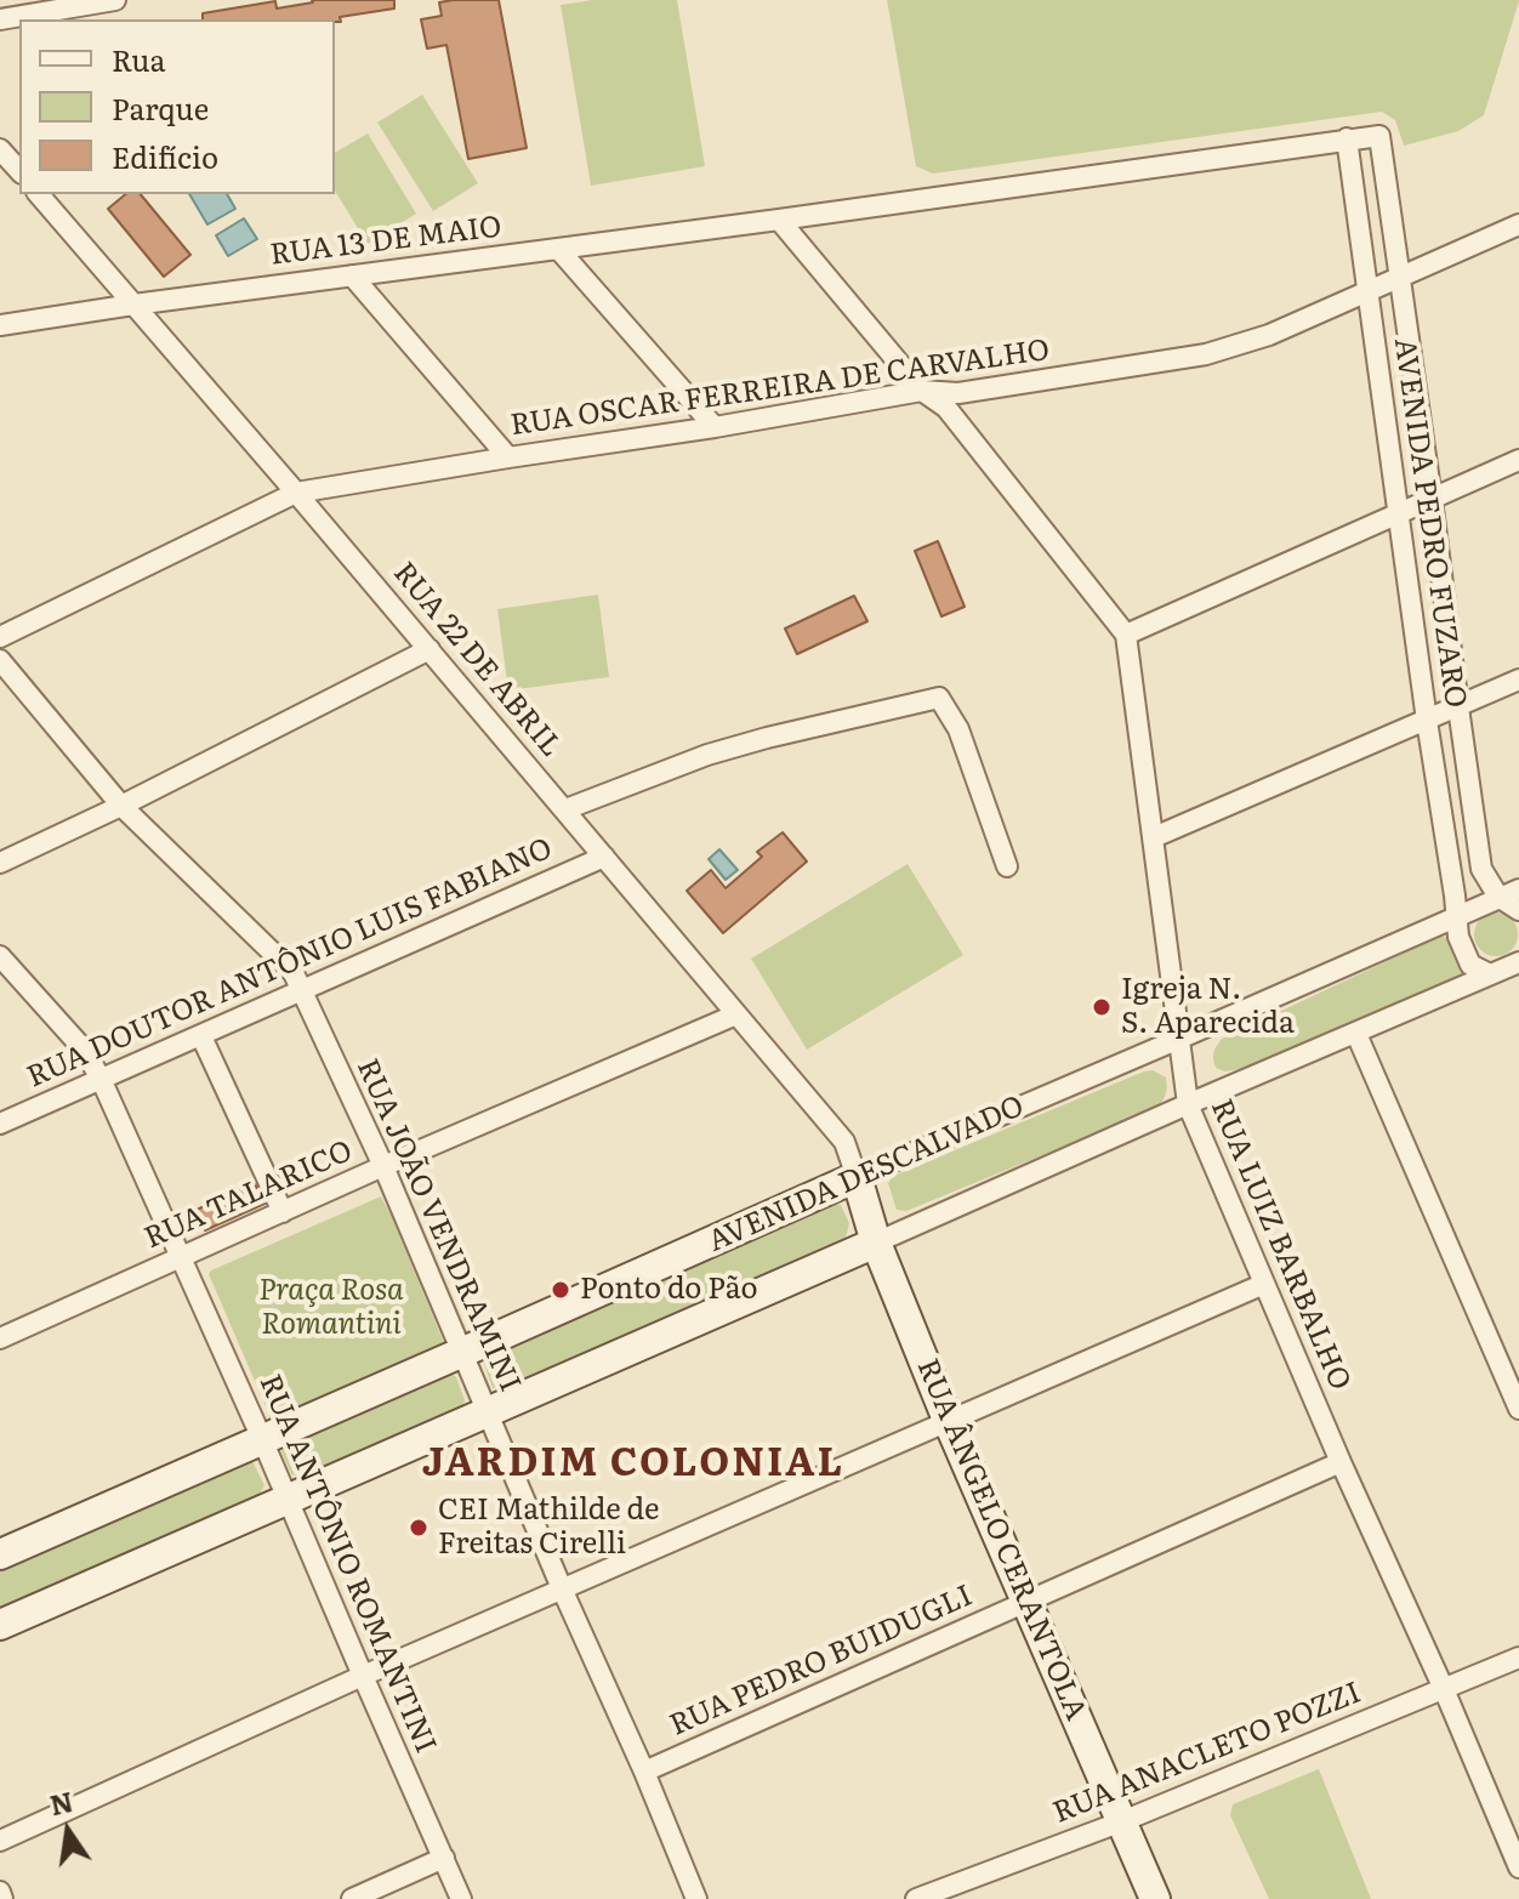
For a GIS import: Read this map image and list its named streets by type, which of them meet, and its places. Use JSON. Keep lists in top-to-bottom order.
{
  "streets": {
    "street": [
      "RUA 13 DE MAIO",
      "RUA OSCAR FERREIRA DE CARVALHO",
      "AVENIDA PEDRO FUZARO",
      "RUA 22 DE ABRIL",
      "RUA DOUTOR ANTÔNIO LUIS FABIANO",
      "AVENIDA DESCALVADO",
      "RUA TALARICO",
      "RUA JOÃO VENDRAMINI",
      "RUA LUIZ BARBALHO",
      "RUA ÂNGELO CERANTOLA",
      "RUA ANTÔNIO ROMANTINI",
      "RUA PEDRO BUIDUGLI",
      "RUA ANACLETO POZZI"
    ]
  },
  "crossings": [
    ["RUA 13 DE MAIO", "AVENIDA PEDRO FUZARO"],
    ["RUA 13 DE MAIO", "RUA 22 DE ABRIL"],
    ["RUA OSCAR FERREIRA DE CARVALHO", "AVENIDA PEDRO FUZARO"],
    ["RUA OSCAR FERREIRA DE CARVALHO", "RUA 22 DE ABRIL"],
    ["AVENIDA PEDRO FUZARO", "AVENIDA DESCALVADO"],
    ["RUA 22 DE ABRIL", "RUA DOUTOR ANTÔNIO LUIS FABIANO"],
    ["RUA 22 DE ABRIL", "AVENIDA DESCALVADO"],
    ["RUA 22 DE ABRIL", "RUA TALARICO"],
    ["RUA 22 DE ABRIL", "RUA ÂNGELO CERANTOLA"],
    ["RUA DOUTOR ANTÔNIO LUIS FABIANO", "RUA JOÃO VENDRAMINI"],
    ["RUA DOUTOR ANTÔNIO LUIS FABIANO", "RUA ANTÔNIO ROMANTINI"],
    ["AVENIDA DESCALVADO", "RUA JOÃO VENDRAMINI"],
    ["AVENIDA DESCALVADO", "RUA LUIZ BARBALHO"],
    ["AVENIDA DESCALVADO", "RUA ÂNGELO CERANTOLA"],
    ["AVENIDA DESCALVADO", "RUA ANTÔNIO ROMANTINI"],
    ["RUA TALARICO", "RUA JOÃO VENDRAMINI"],
    ["RUA TALARICO", "RUA ANTÔNIO ROMANTINI"],
    ["RUA JOÃO VENDRAMINI", "RUA PEDRO BUIDUGLI"],
    ["RUA LUIZ BARBALHO", "RUA PEDRO BUIDUGLI"],
    ["RUA LUIZ BARBALHO", "RUA ANACLETO POZZI"],
    ["RUA ÂNGELO CERANTOLA", "RUA PEDRO BUIDUGLI"],
    ["RUA ÂNGELO CERANTOLA", "RUA ANACLETO POZZI"]
  ],
  "districts": ["JARDIM COLONIAL"],
  "parks": ["Praça Rosa Romantini"],
  "places": ["Igreja N. S. Aparecida", "Ponto do Pão", "CEI Mathilde de Freitas Cirelli"],
  "legend": ["Rua", "Parque", "Edifício"],
  "north": "top"
}
